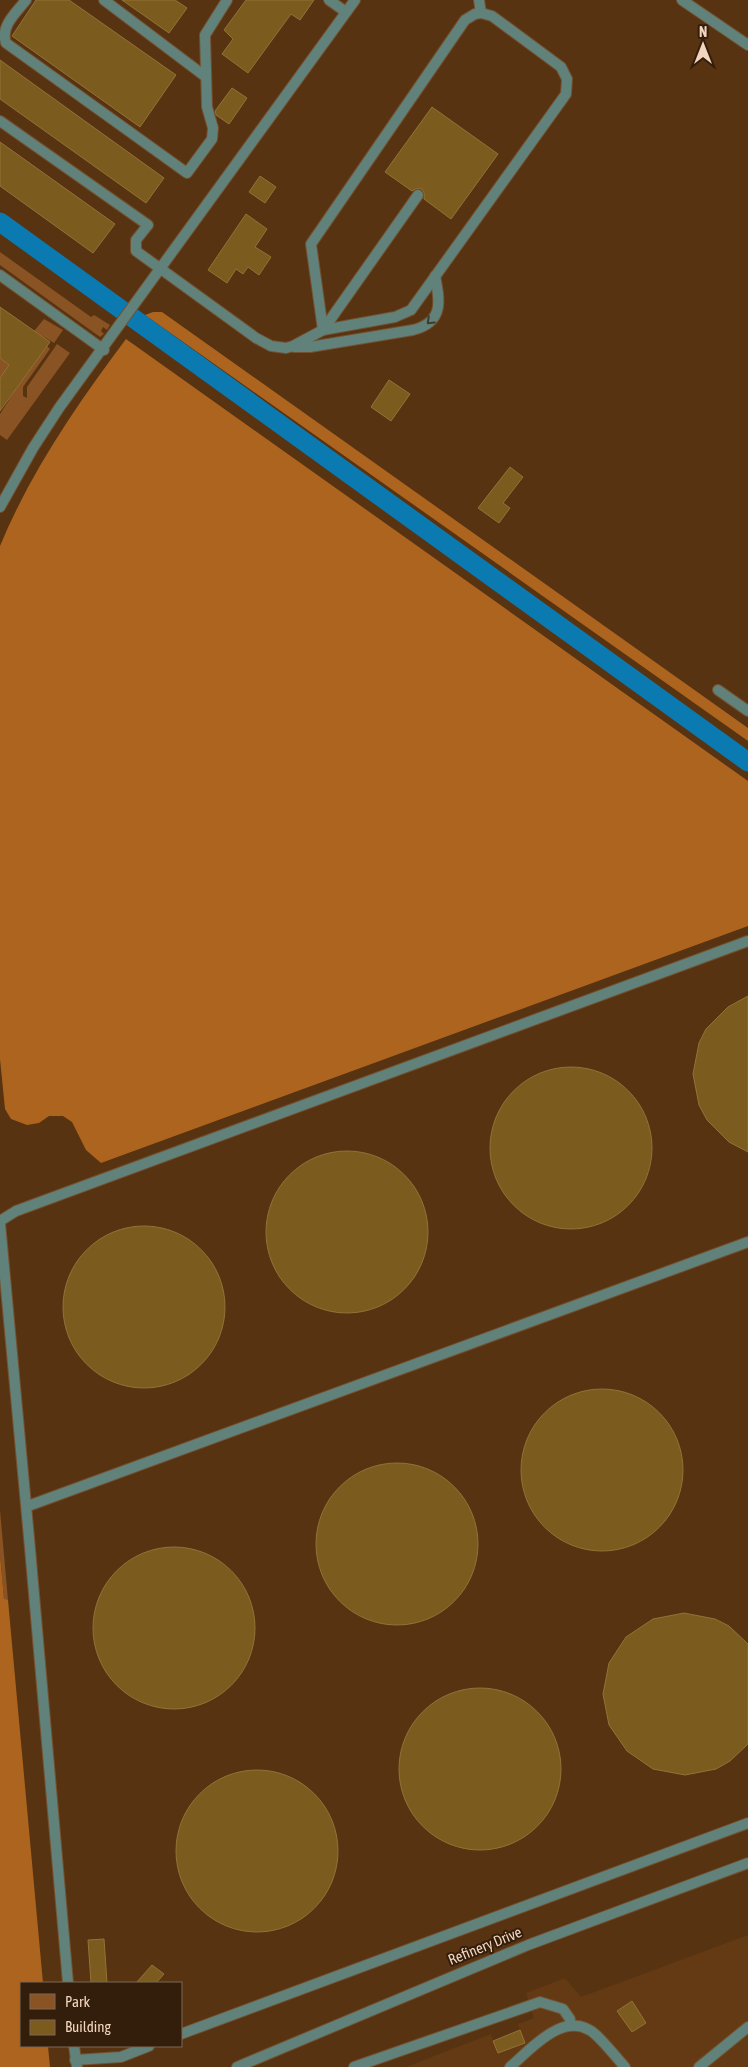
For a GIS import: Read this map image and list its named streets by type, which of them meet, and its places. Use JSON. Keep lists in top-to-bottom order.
{
  "streets": {
    "lane": ["Refinery Drive"]
  },
  "legend": ["Park", "Building"],
  "north": "top"
}
